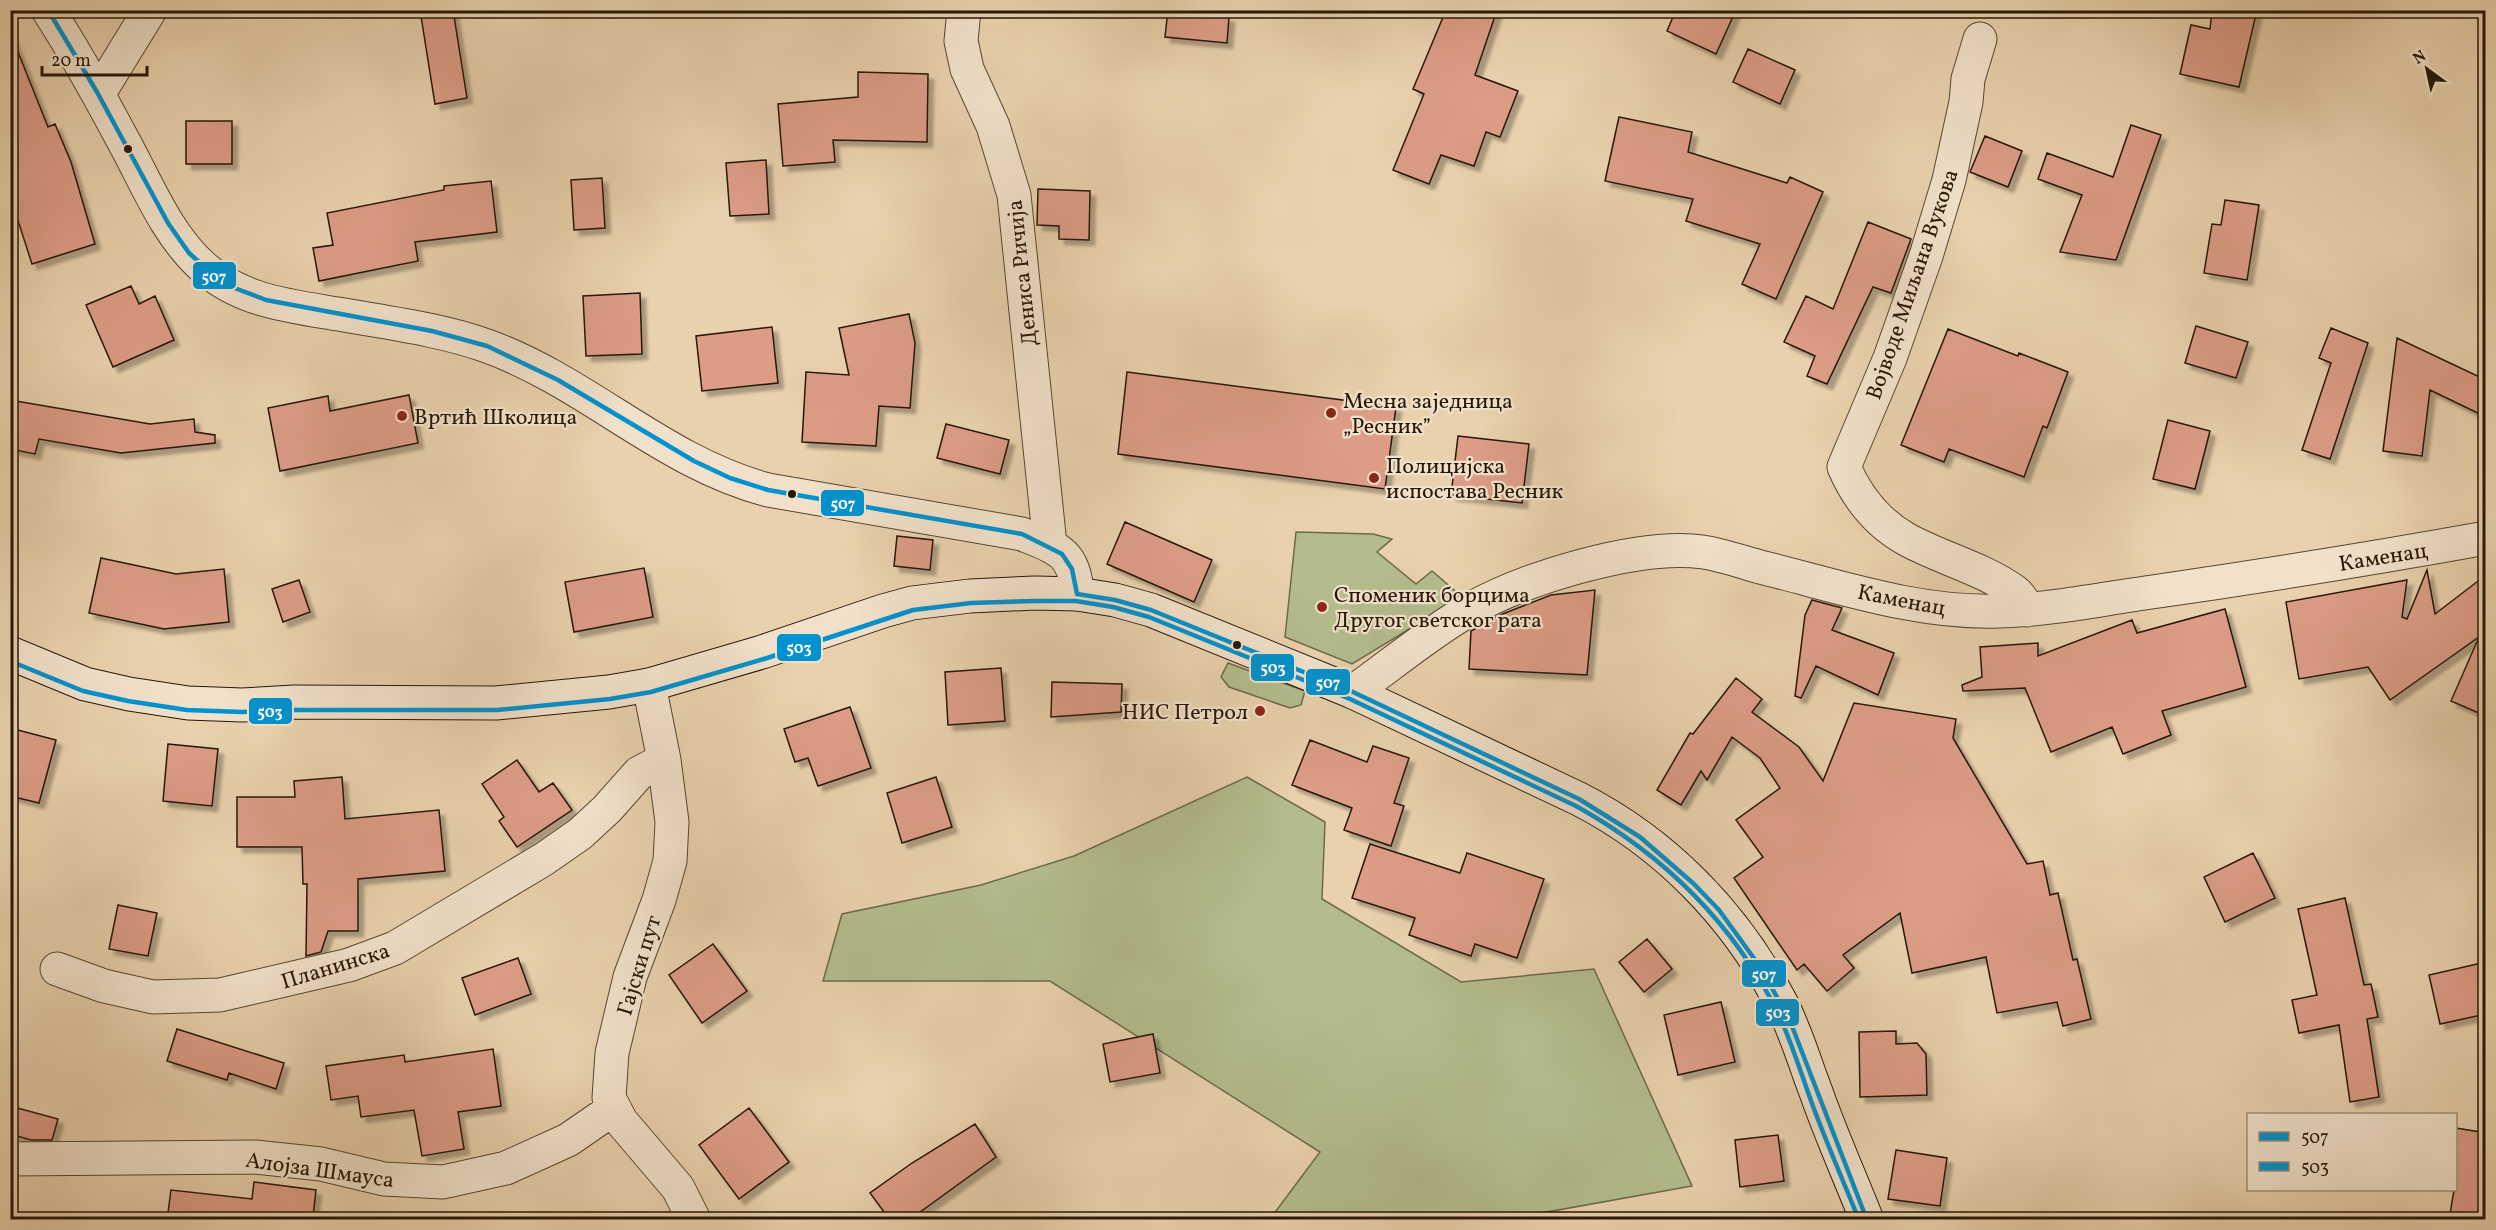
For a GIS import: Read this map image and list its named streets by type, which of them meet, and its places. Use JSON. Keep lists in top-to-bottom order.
{
  "streets": {
    "street": [
      "Дениса Ричија",
      "Војводе Миљана Вукова",
      "Каменац",
      "Планинска",
      "Гајски пут",
      "Алојза Шмауса"
    ]
  },
  "crossings": [
    ["Војводе Миљана Вукова", "Каменац"],
    ["Планинска", "Гајски пут"],
    ["Гајски пут", "Алојза Шмауса"]
  ],
  "places": [
    "Месна заједница „Ресник”",
    "Вртић Школица",
    "Полицијска испостава Ресник",
    "Споменик борцима Другог светског рата",
    "НИС Петрол"
  ],
  "lines": ["transit line 507", "transit line 503"],
  "legend": ["507", "503"],
  "scale_bar": "20 m",
  "north": "top left"
}
